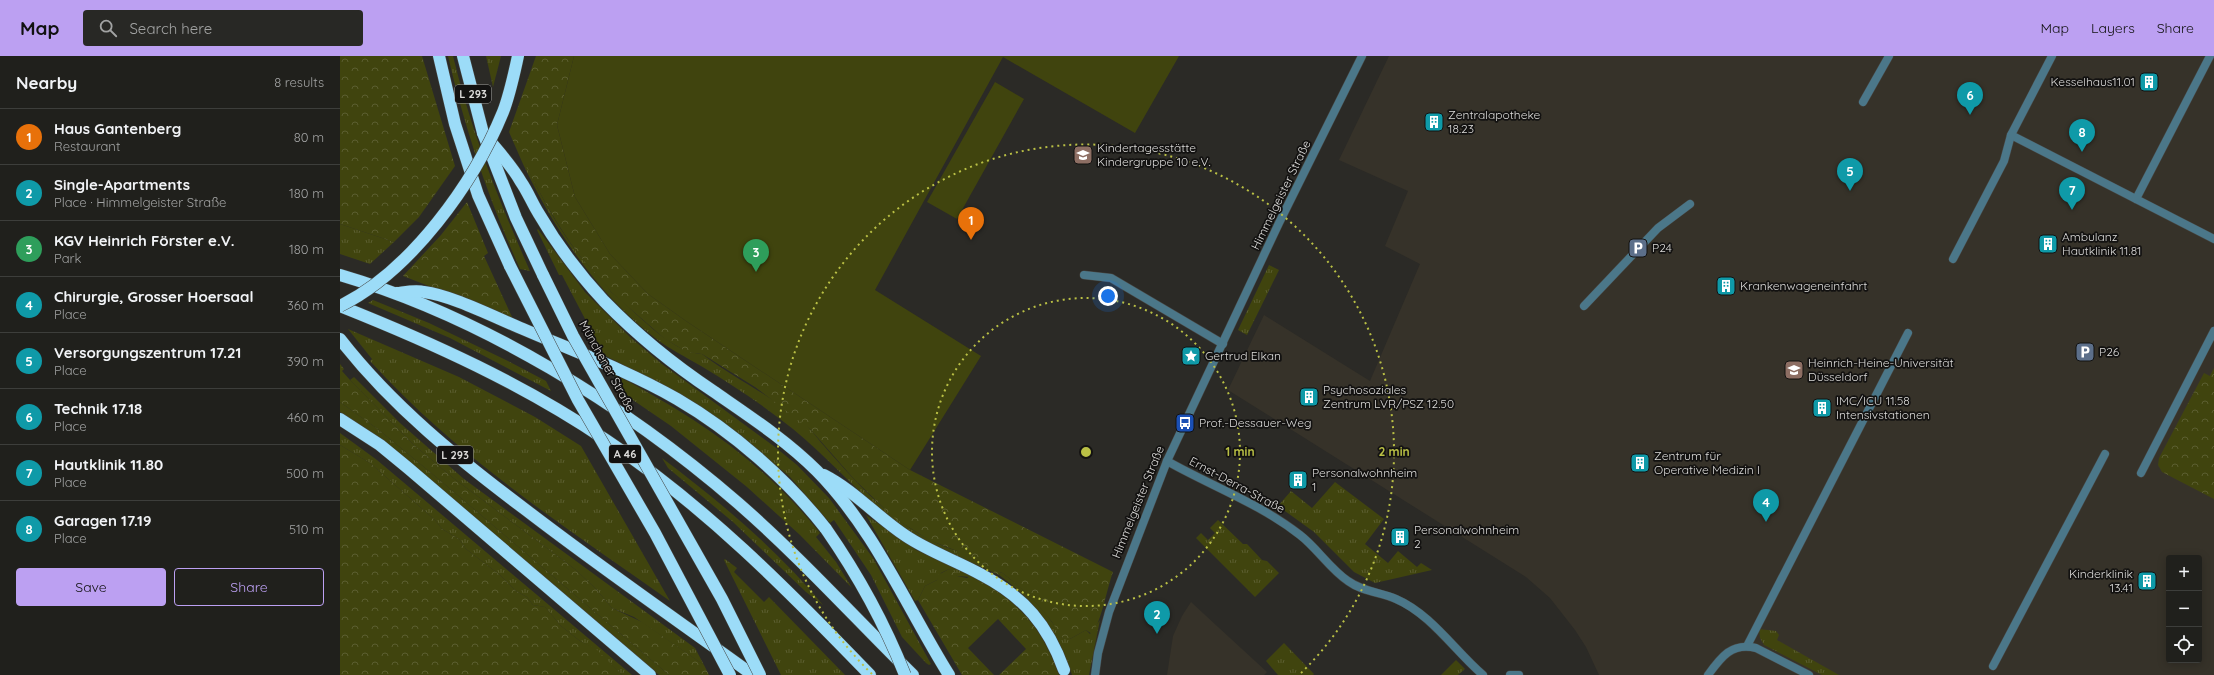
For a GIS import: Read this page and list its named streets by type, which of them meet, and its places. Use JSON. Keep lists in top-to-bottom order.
{
  "streets": {
    "highway": ["L 293", "Münchener Straße", "A 46"],
    "street": ["Himmelgeister Straße", "Ernst-Derra-Straße"]
  },
  "crossings": [
    ["Himmelgeister Straße", "Ernst-Derra-Straße"]
  ],
  "places": {
    "building": [
      "Kesselhaus11.01",
      "Zentralapotheke 18.23",
      "Ambulanz Hautklinik 11.81",
      "Krankenwageneinfahrt",
      "Psychosoziales Zentrum LVR/PSZ 12.50",
      "IMC/ICU 11.58 Intensivstationen",
      "Zentrum für Operative Medizin I",
      "Personalwohnheim 1",
      "Personalwohnheim 2",
      "Kinderklinik 13.41"
    ],
    "school or university": ["Kindertagesstätte Kindergruppe 10 e.V.", "Heinrich-Heine-Universität Düsseldorf"],
    "parking": ["P24", "P26"],
    "place": ["Gertrud Elkan"],
    "bus stop": ["Prof.-Dessauer-Weg"]
  },
  "page": {
    "header": "Map",
    "search": "Search here",
    "nav": ["Map", "Layers", "Share"],
    "heading": ["Nearby", "8 results"],
    "pins": [
      "6",
      "8",
      "5",
      "7",
      "1",
      "3",
      "4",
      "2"
    ],
    "list": [
      {
        "mark": "1",
        "name": "Haus Gantenberg",
        "note": "Restaurant",
        "value": "80 m"
      },
      {
        "mark": "2",
        "name": "Single-Apartments",
        "note": "Place · Himmelgeister Straße",
        "value": "180 m"
      },
      {
        "mark": "3",
        "name": "KGV Heinrich Förster e.V.",
        "note": "Park",
        "value": "180 m"
      },
      {
        "mark": "4",
        "name": "Chirurgie, Grosser Hoersaal",
        "note": "Place",
        "value": "360 m"
      },
      {
        "mark": "5",
        "name": "Versorgungszentrum 17.21",
        "note": "Place",
        "value": "390 m"
      },
      {
        "mark": "6",
        "name": "Technik 17.18",
        "note": "Place",
        "value": "460 m"
      },
      {
        "mark": "7",
        "name": "Hautklinik 11.80",
        "note": "Place",
        "value": "500 m"
      },
      {
        "mark": "8",
        "name": "Garagen 17.19",
        "note": "Place",
        "value": "510 m"
      }
    ],
    "map_buttons": ["+", "−"],
    "buttons": ["Save", "Share"]
  },
  "rings": ["1 min", "2 min"]
}
